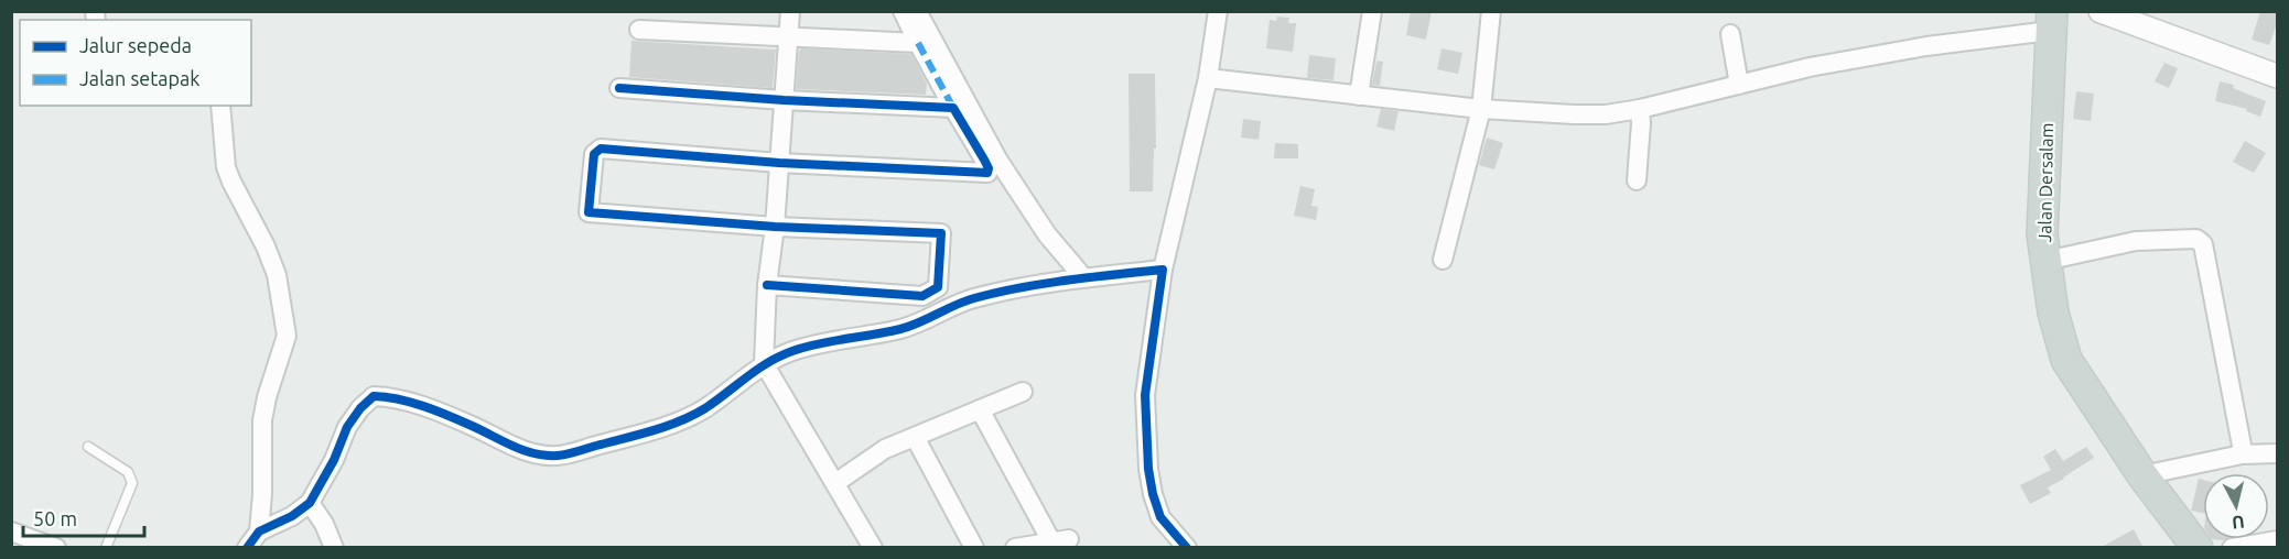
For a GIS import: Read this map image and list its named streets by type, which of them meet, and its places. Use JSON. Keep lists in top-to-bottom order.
{
  "streets": {
    "main road": ["Jalan Dersalam"]
  },
  "legend": ["Jalur sepeda", "Jalan setapak"],
  "scale_bar": "50 m",
  "north": "bottom"
}
